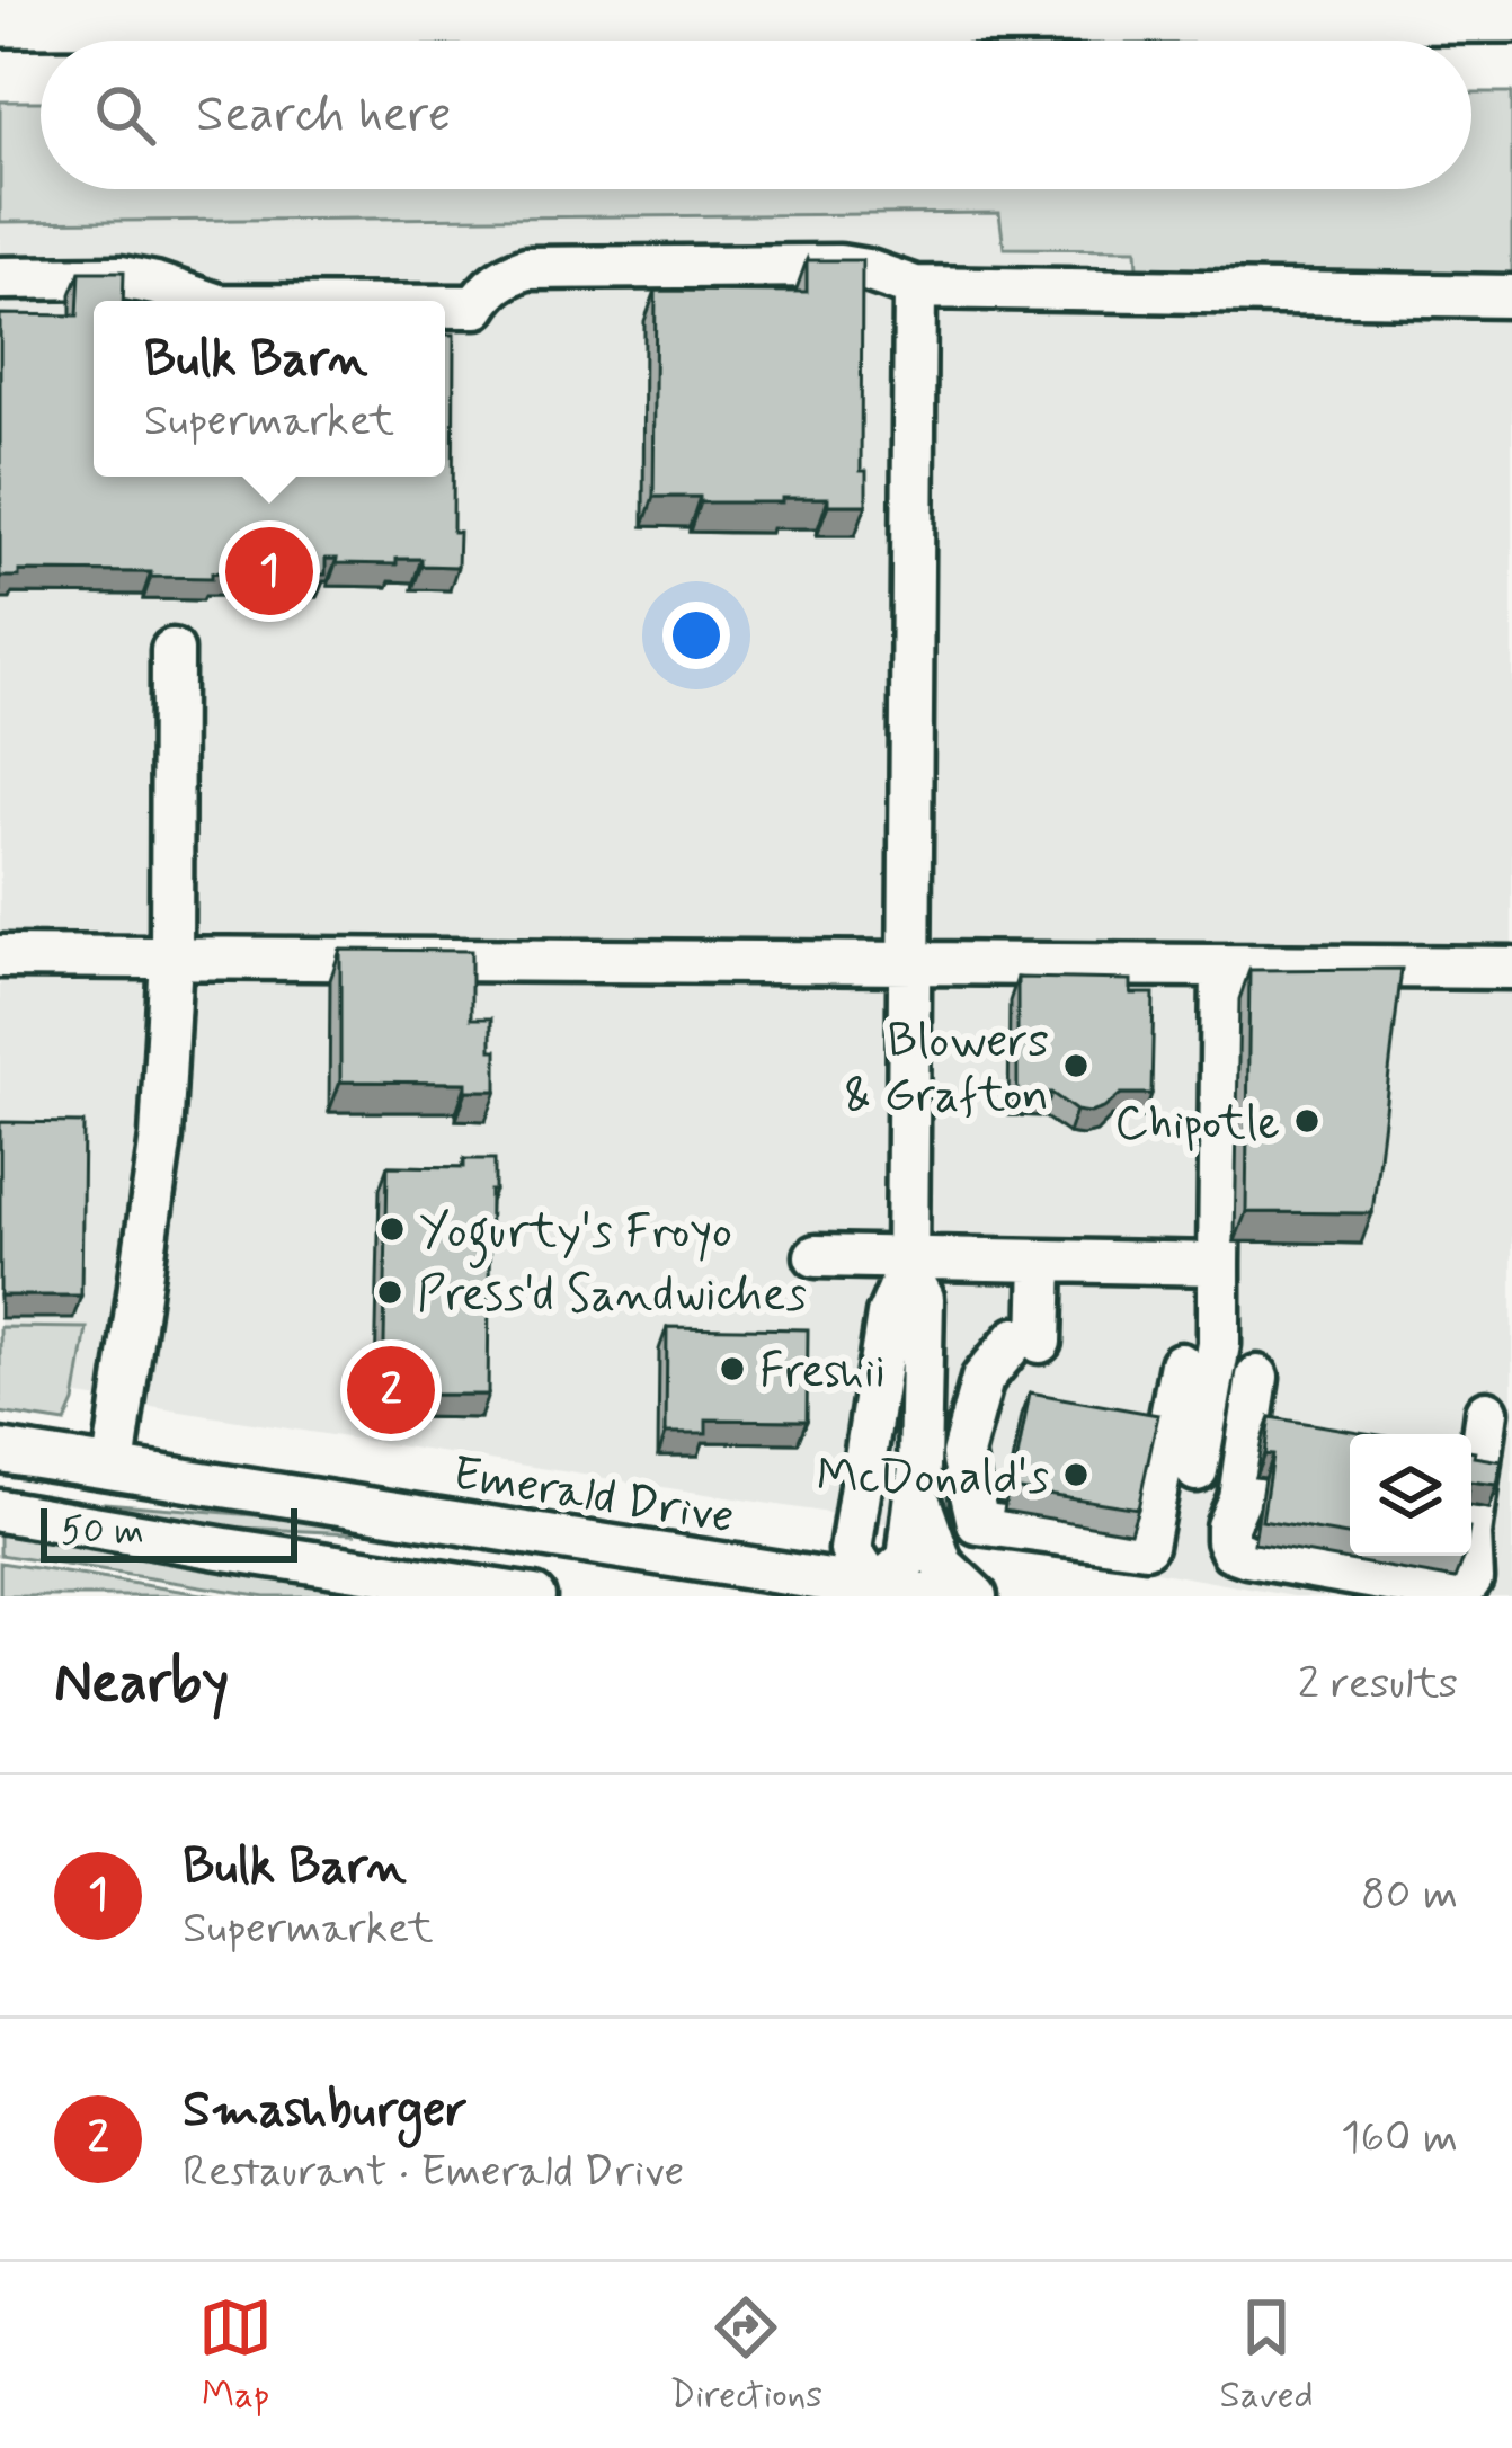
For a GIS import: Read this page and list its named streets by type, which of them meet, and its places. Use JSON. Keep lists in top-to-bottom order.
{
  "streets": {
    "street": ["Emerald Drive"]
  },
  "places": [
    "Blowers & Grafton",
    "Chipotle",
    "Yogurty's Froyo",
    "Press'd Sandwiches",
    "Freshii",
    "McDonald's"
  ],
  "scale_bar": "50 m",
  "page": {
    "search": "Search here",
    "popup": ["Bulk Barn", "Supermarket"],
    "pins": ["1", "2"],
    "scale": "50 m",
    "heading": ["Nearby", "2 results"],
    "list": [
      {
        "mark": "1",
        "name": "Bulk Barn",
        "note": "Supermarket",
        "value": "80 m"
      },
      {
        "mark": "2",
        "name": "Smashburger",
        "note": "Restaurant · Emerald Drive",
        "value": "160 m"
      }
    ],
    "nav": ["Map", "Directions", "Saved"]
  }
}
